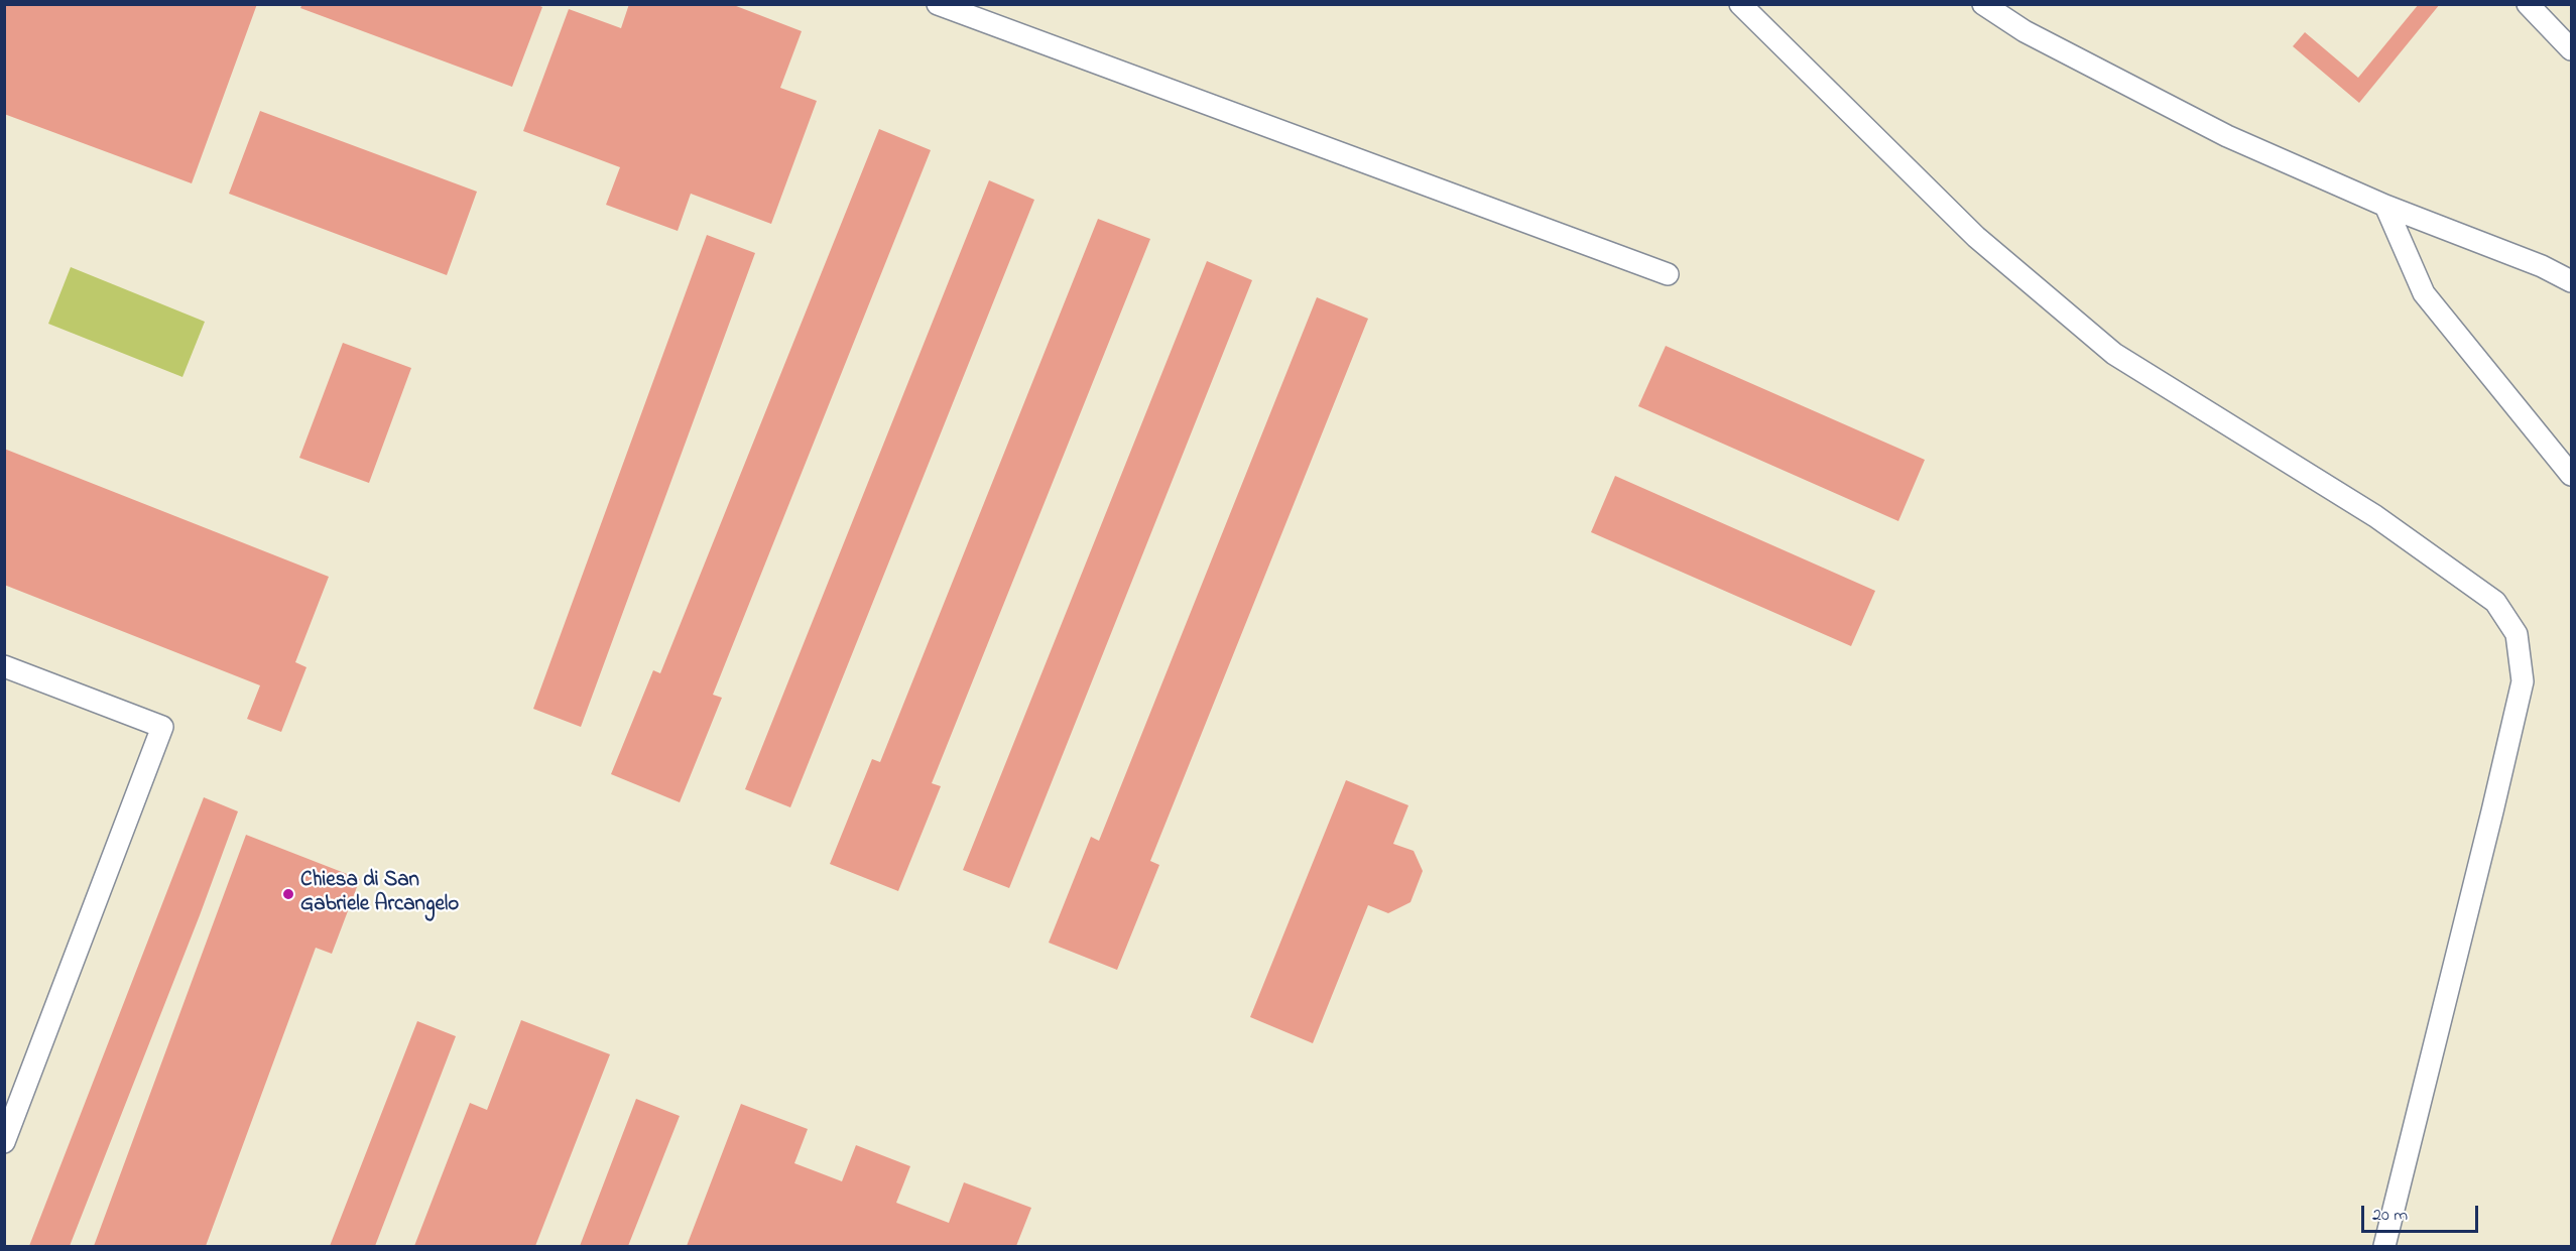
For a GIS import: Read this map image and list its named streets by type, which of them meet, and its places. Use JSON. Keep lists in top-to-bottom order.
{
  "places": ["Chiesa di San Gabriele Arcangelo"],
  "scale_bar": "20 m"
}
